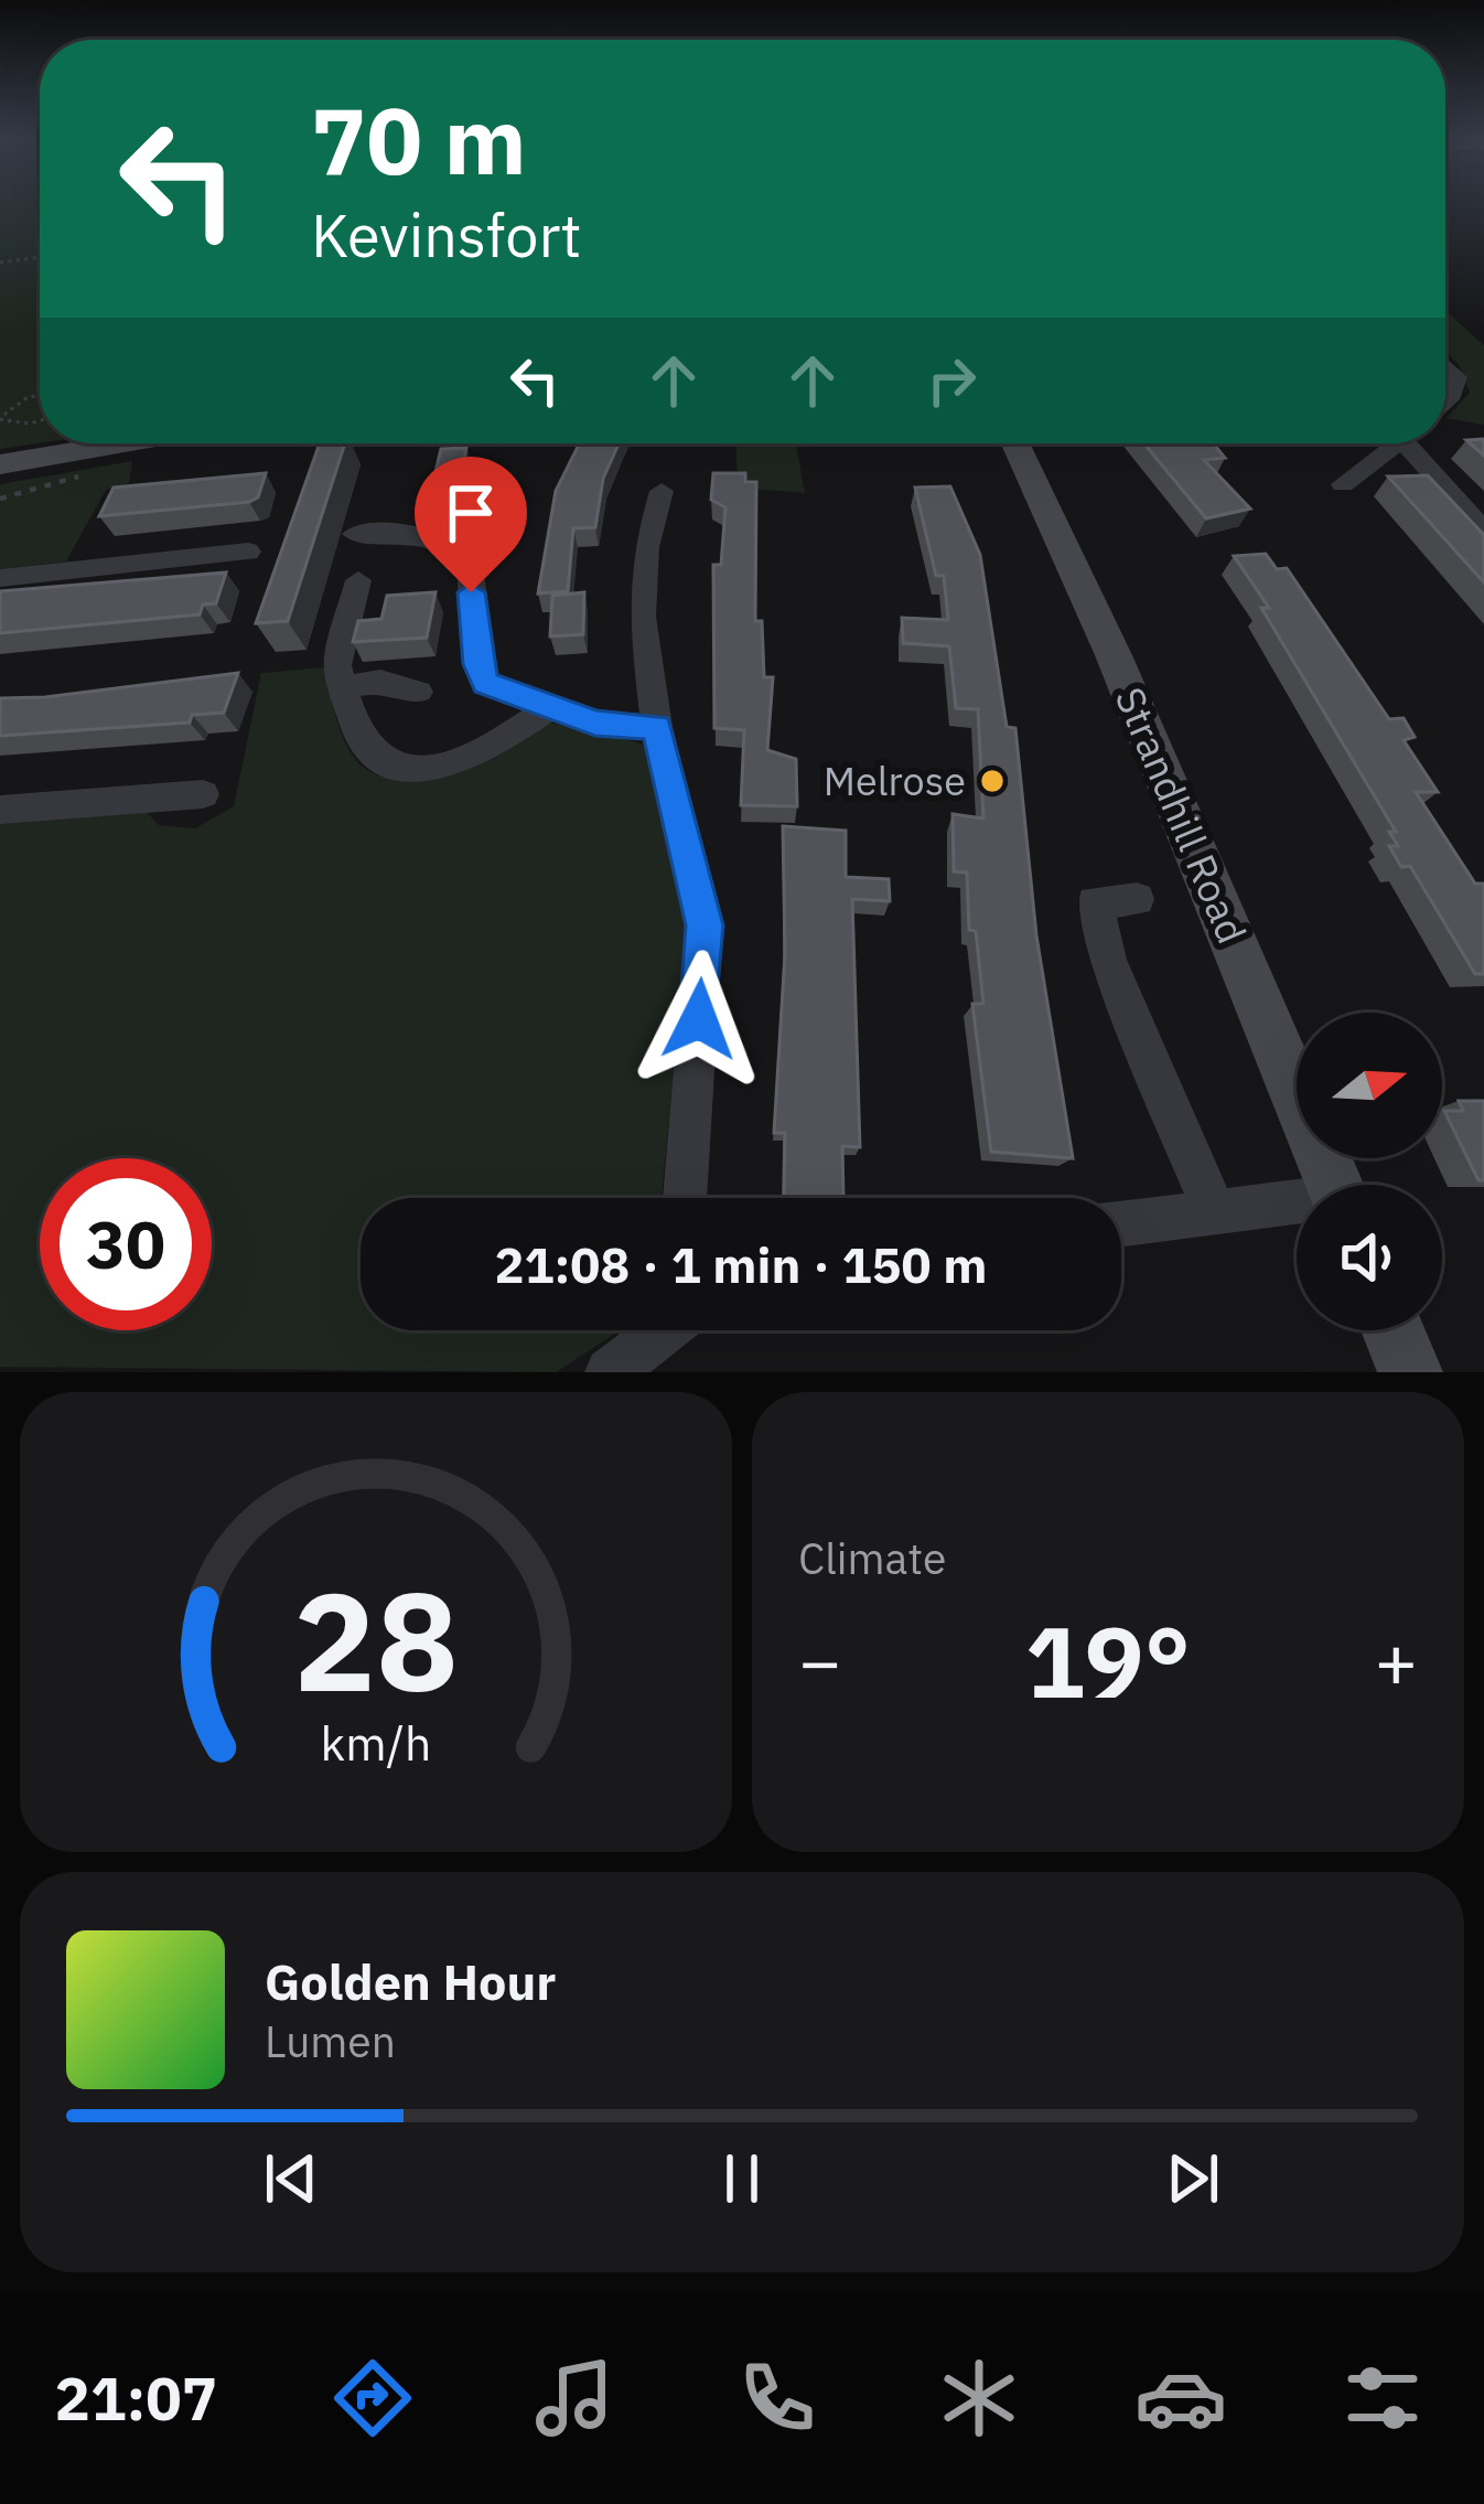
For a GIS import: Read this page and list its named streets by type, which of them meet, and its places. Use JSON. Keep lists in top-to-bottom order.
{
  "streets": {
    "main road": ["Strandhill Road"]
  },
  "places": ["Melrose"],
  "north": "right",
  "page": {
    "turn": ["70 m", "Kevinsfort"],
    "limit": "30",
    "trip": "21:08 · 1 min · 150 m",
    "tile": "Climate",
    "heat": ["−", "19°", "+"],
    "song": ["Golden Hour", "Lumen"],
    "tabs": "21:07",
    "gauge": ["28", "km/h"]
  }
}
